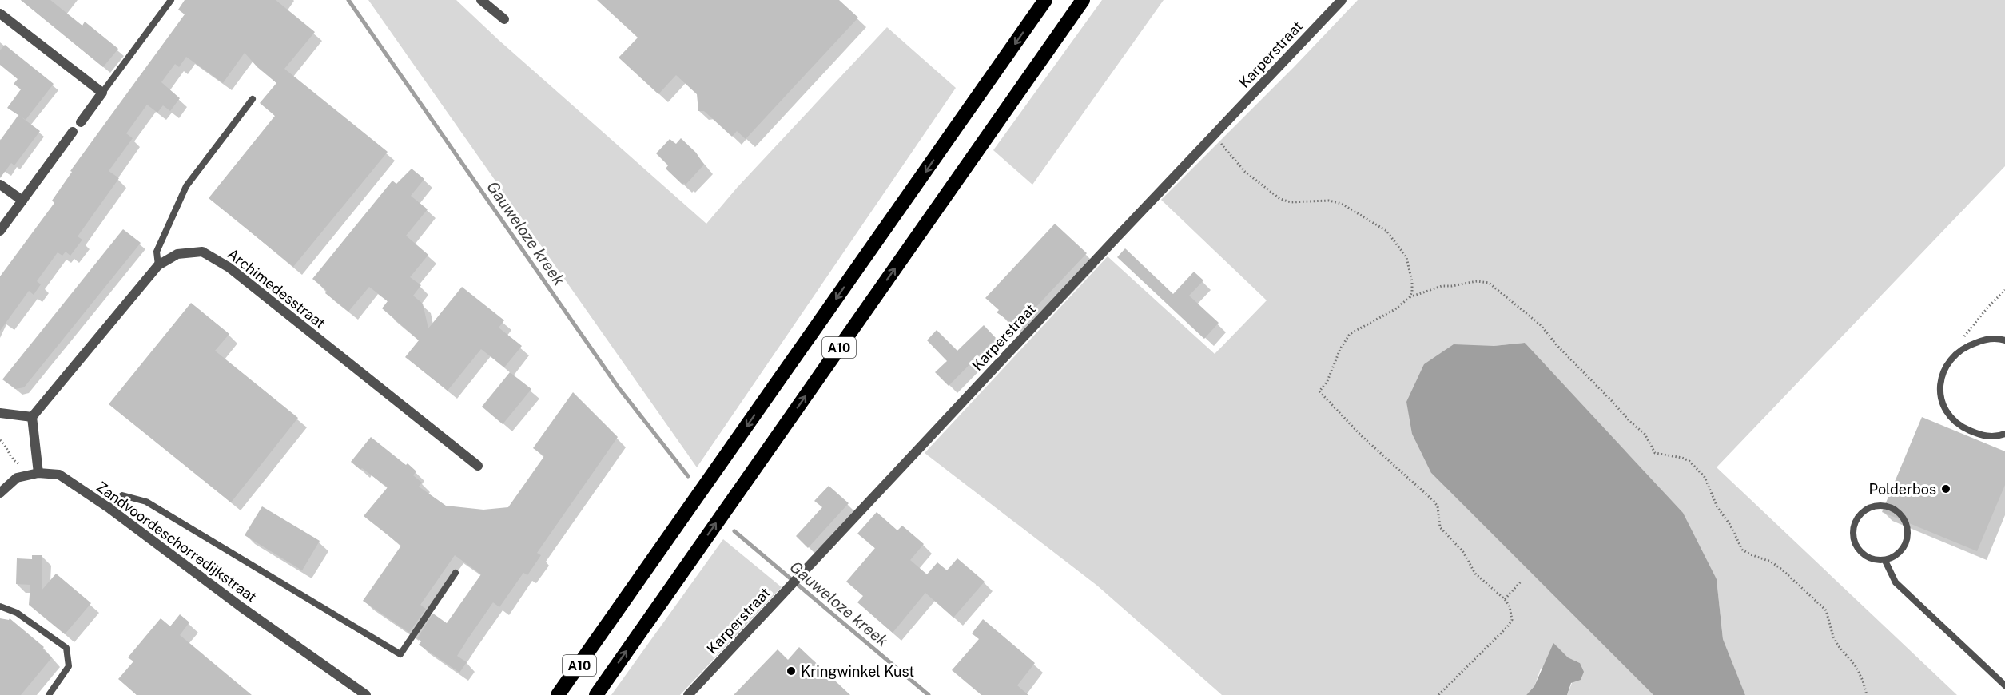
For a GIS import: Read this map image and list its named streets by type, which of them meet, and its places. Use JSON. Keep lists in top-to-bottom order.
{
  "streets": {
    "highway": ["A10"],
    "street": ["Karperstraat", "Archimedesstraat", "Zandvoordeschorredijkstraat"]
  },
  "water": ["Gauweloze kreek"],
  "places": ["Polderbos", "Kringwinkel Kust"]
}
